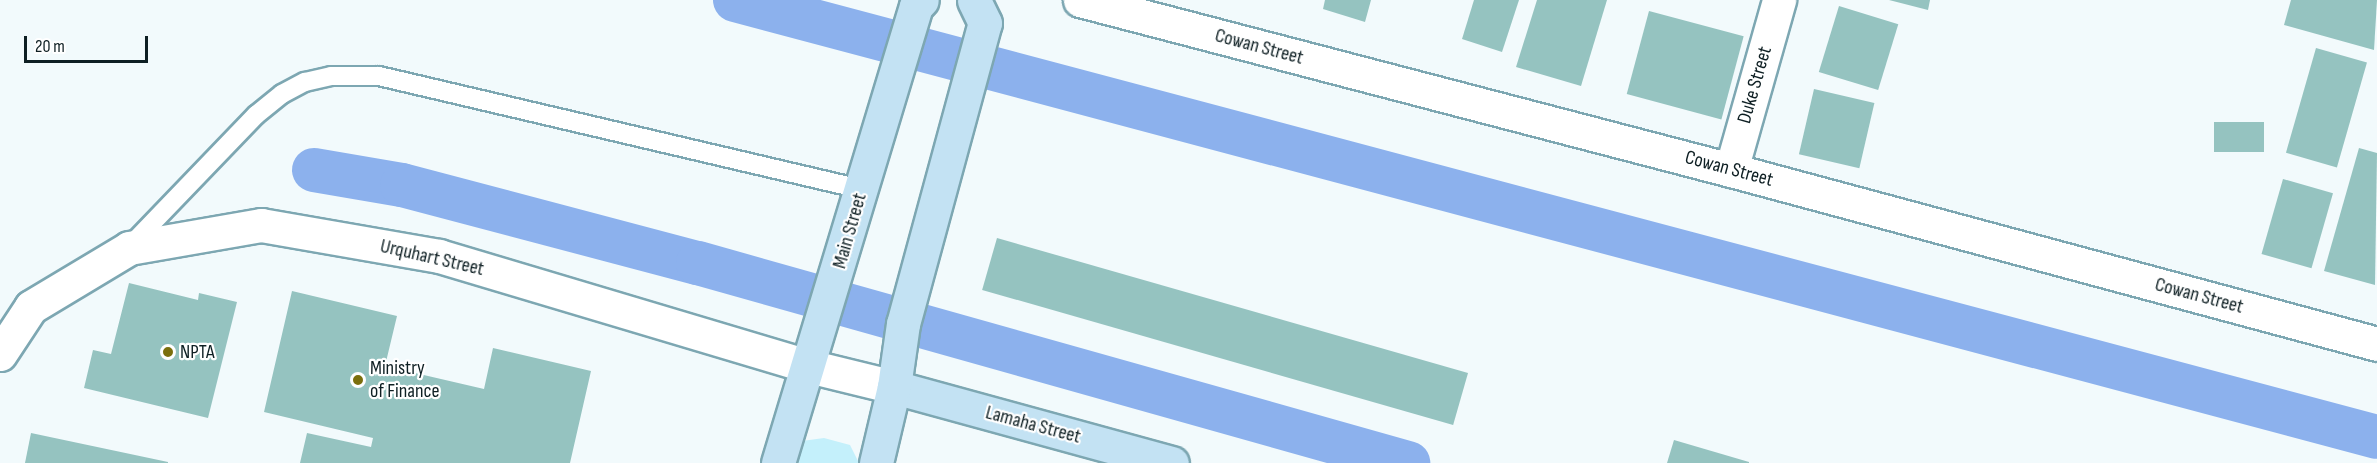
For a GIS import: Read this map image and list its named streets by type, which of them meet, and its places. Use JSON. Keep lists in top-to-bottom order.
{
  "streets": {
    "main road": ["Main Street", "Lamaha Street"],
    "street": ["Cowan Street", "Duke Street", "Urquhart Street"]
  },
  "crossings": [
    ["Cowan Street", "Duke Street"],
    ["Main Street", "Urquhart Street"],
    ["Urquhart Street", "Lamaha Street"]
  ],
  "places": ["NPTA", "Ministry of Finance"],
  "scale_bar": "20 m"
}
